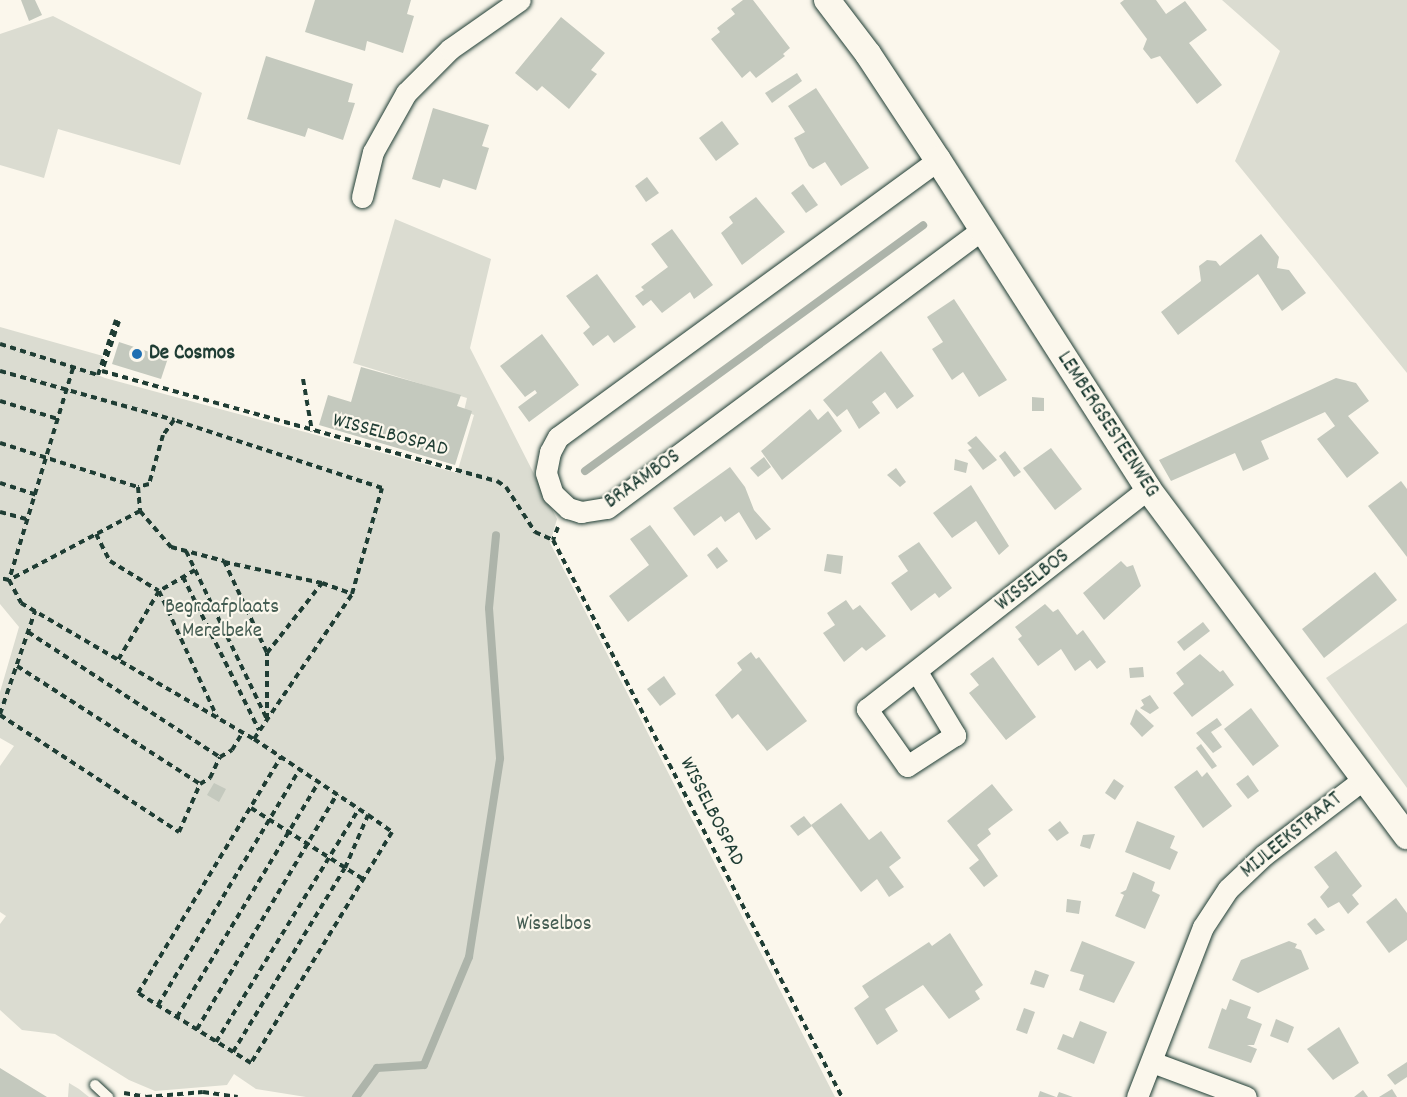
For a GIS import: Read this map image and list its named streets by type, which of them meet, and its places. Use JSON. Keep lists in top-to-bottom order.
{
  "streets": {
    "street": [
      "LEMBERGSESTEENWEG",
      "BRAAMBOS",
      "WISSELBOS",
      "MIJLEEKSTRAAT"
    ],
    "path": ["WISSELBOSPAD"]
  },
  "crossings": [
    ["LEMBERGSESTEENWEG", "BRAAMBOS"],
    ["LEMBERGSESTEENWEG", "WISSELBOS"],
    ["LEMBERGSESTEENWEG", "MIJLEEKSTRAAT"]
  ],
  "parks": ["Begraafplaats Merelbeke", "Wisselbos"],
  "places": ["De Cosmos"]
}
